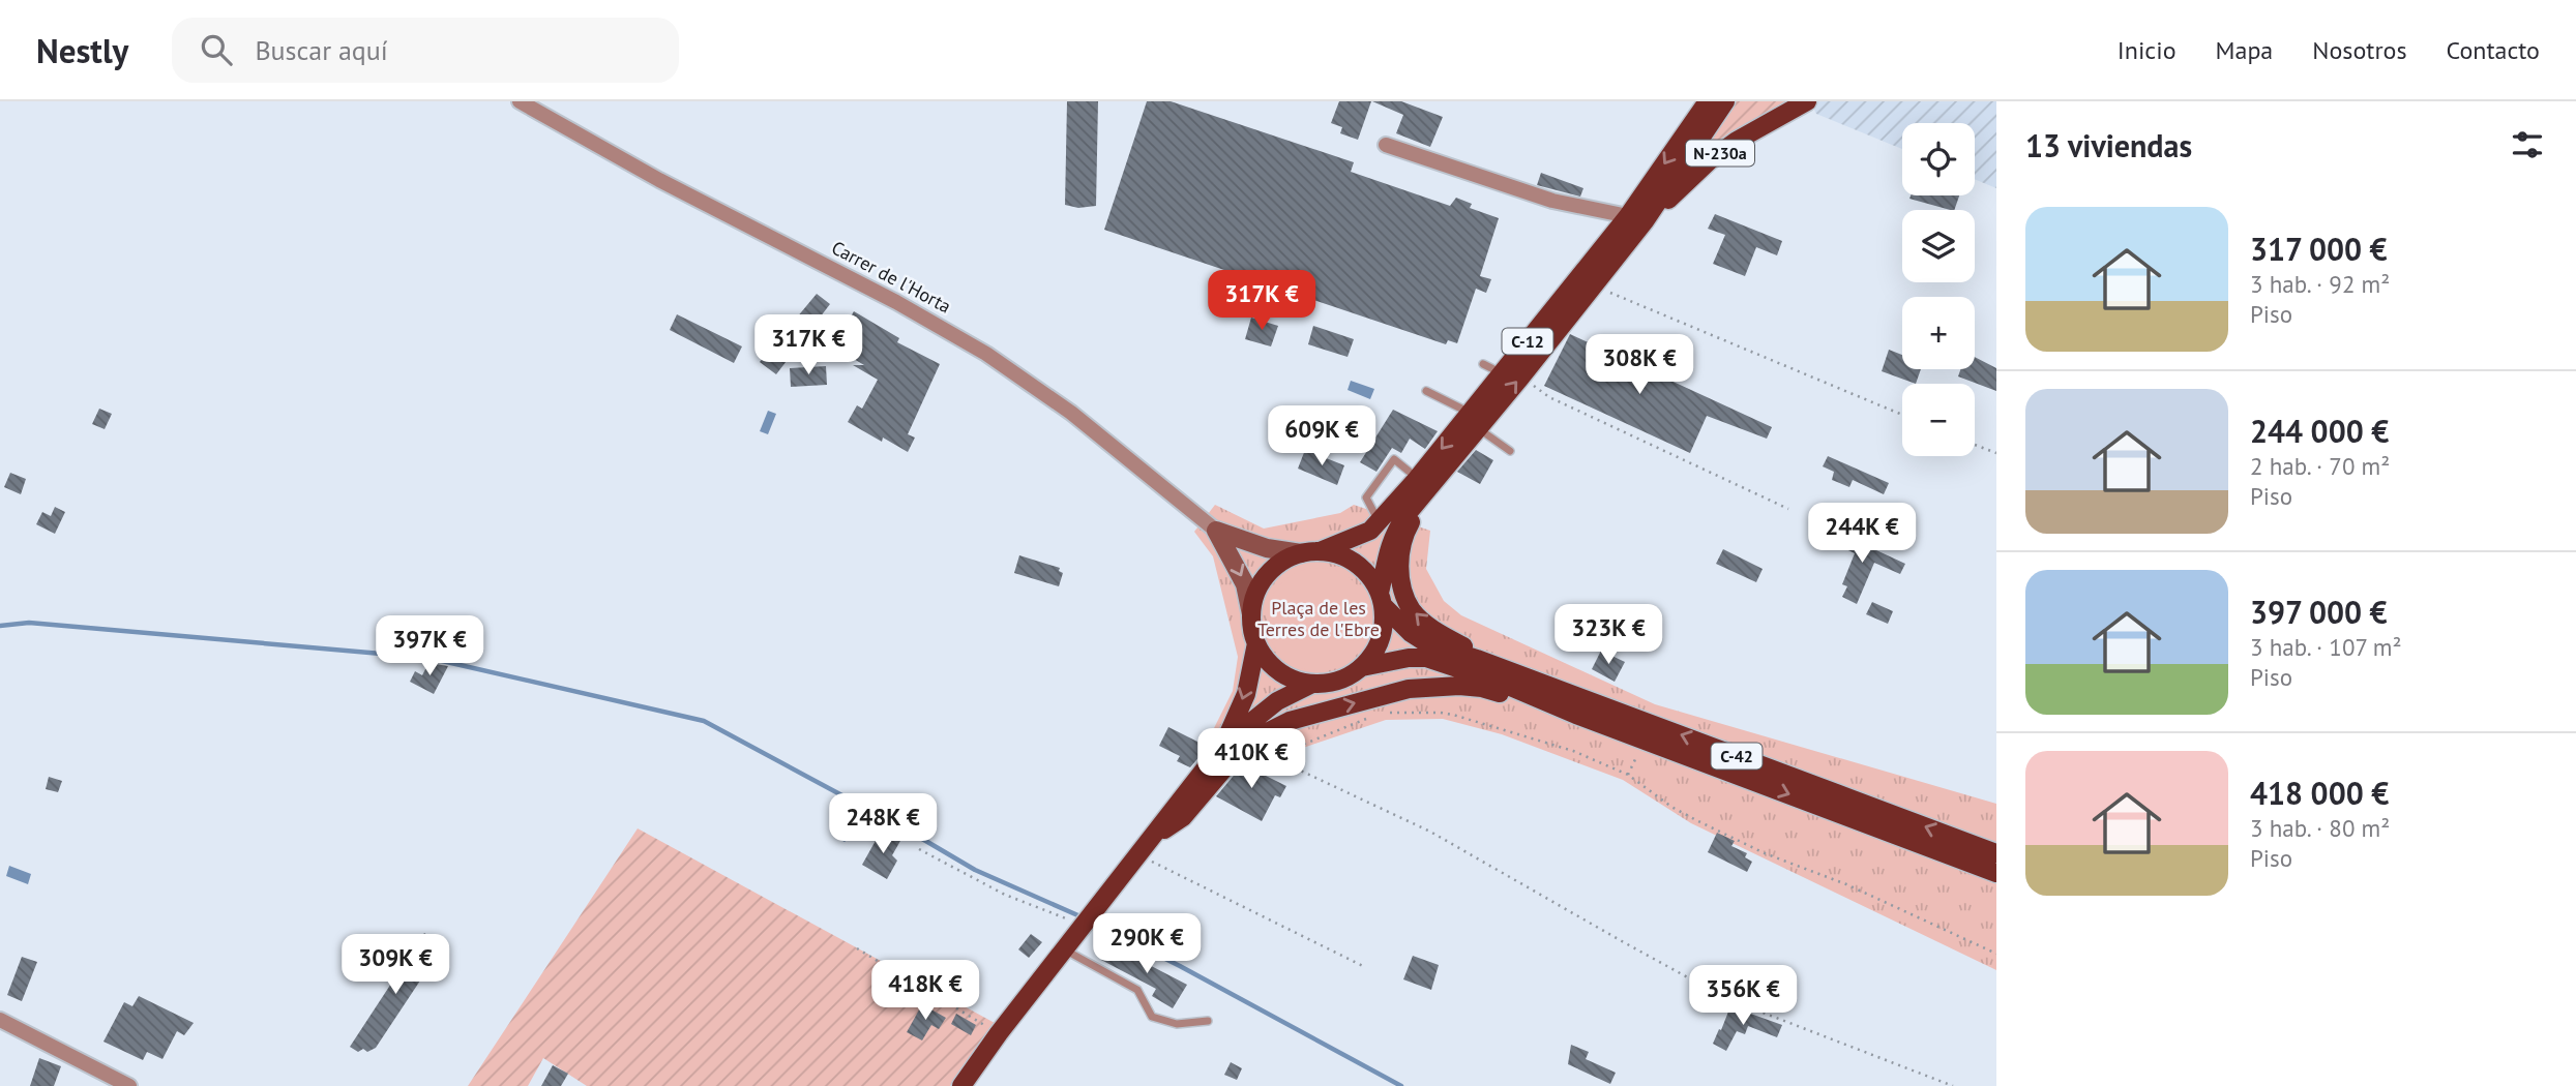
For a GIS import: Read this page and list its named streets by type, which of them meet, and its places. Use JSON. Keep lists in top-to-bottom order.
{
  "streets": {
    "main road": ["N-230a", "C-12", "C-42"],
    "street": ["Carrer de l'Horta"]
  },
  "crossings": [
    ["N-230a", "C-12"],
    ["C-12", "C-42"]
  ],
  "parks": ["Plaça de les Terres de l'Ebre"],
  "page": {
    "header": "Nestly",
    "search": "Buscar aquí",
    "nav": [
      "Inicio",
      "Mapa",
      "Nosotros",
      "Contacto"
    ],
    "heading": "13 viviendas",
    "map_buttons": ["+", "−"],
    "list": [
      {
        "name": "317 000 €",
        "note": "3 hab. · 92 m² · Piso"
      },
      {
        "name": "244 000 €",
        "note": "2 hab. · 70 m² · Piso"
      },
      {
        "name": "397 000 €",
        "note": "3 hab. · 107 m² · Piso"
      },
      {
        "name": "418 000 €",
        "note": "3 hab. · 80 m² · Piso"
      }
    ],
    "price": [
      "317K €",
      "317K €",
      "308K €",
      "609K €",
      "244K €",
      "323K €",
      "397K €",
      "410K €",
      "248K €",
      "290K €",
      "309K €",
      "418K €",
      "356K €"
    ]
  }
}
